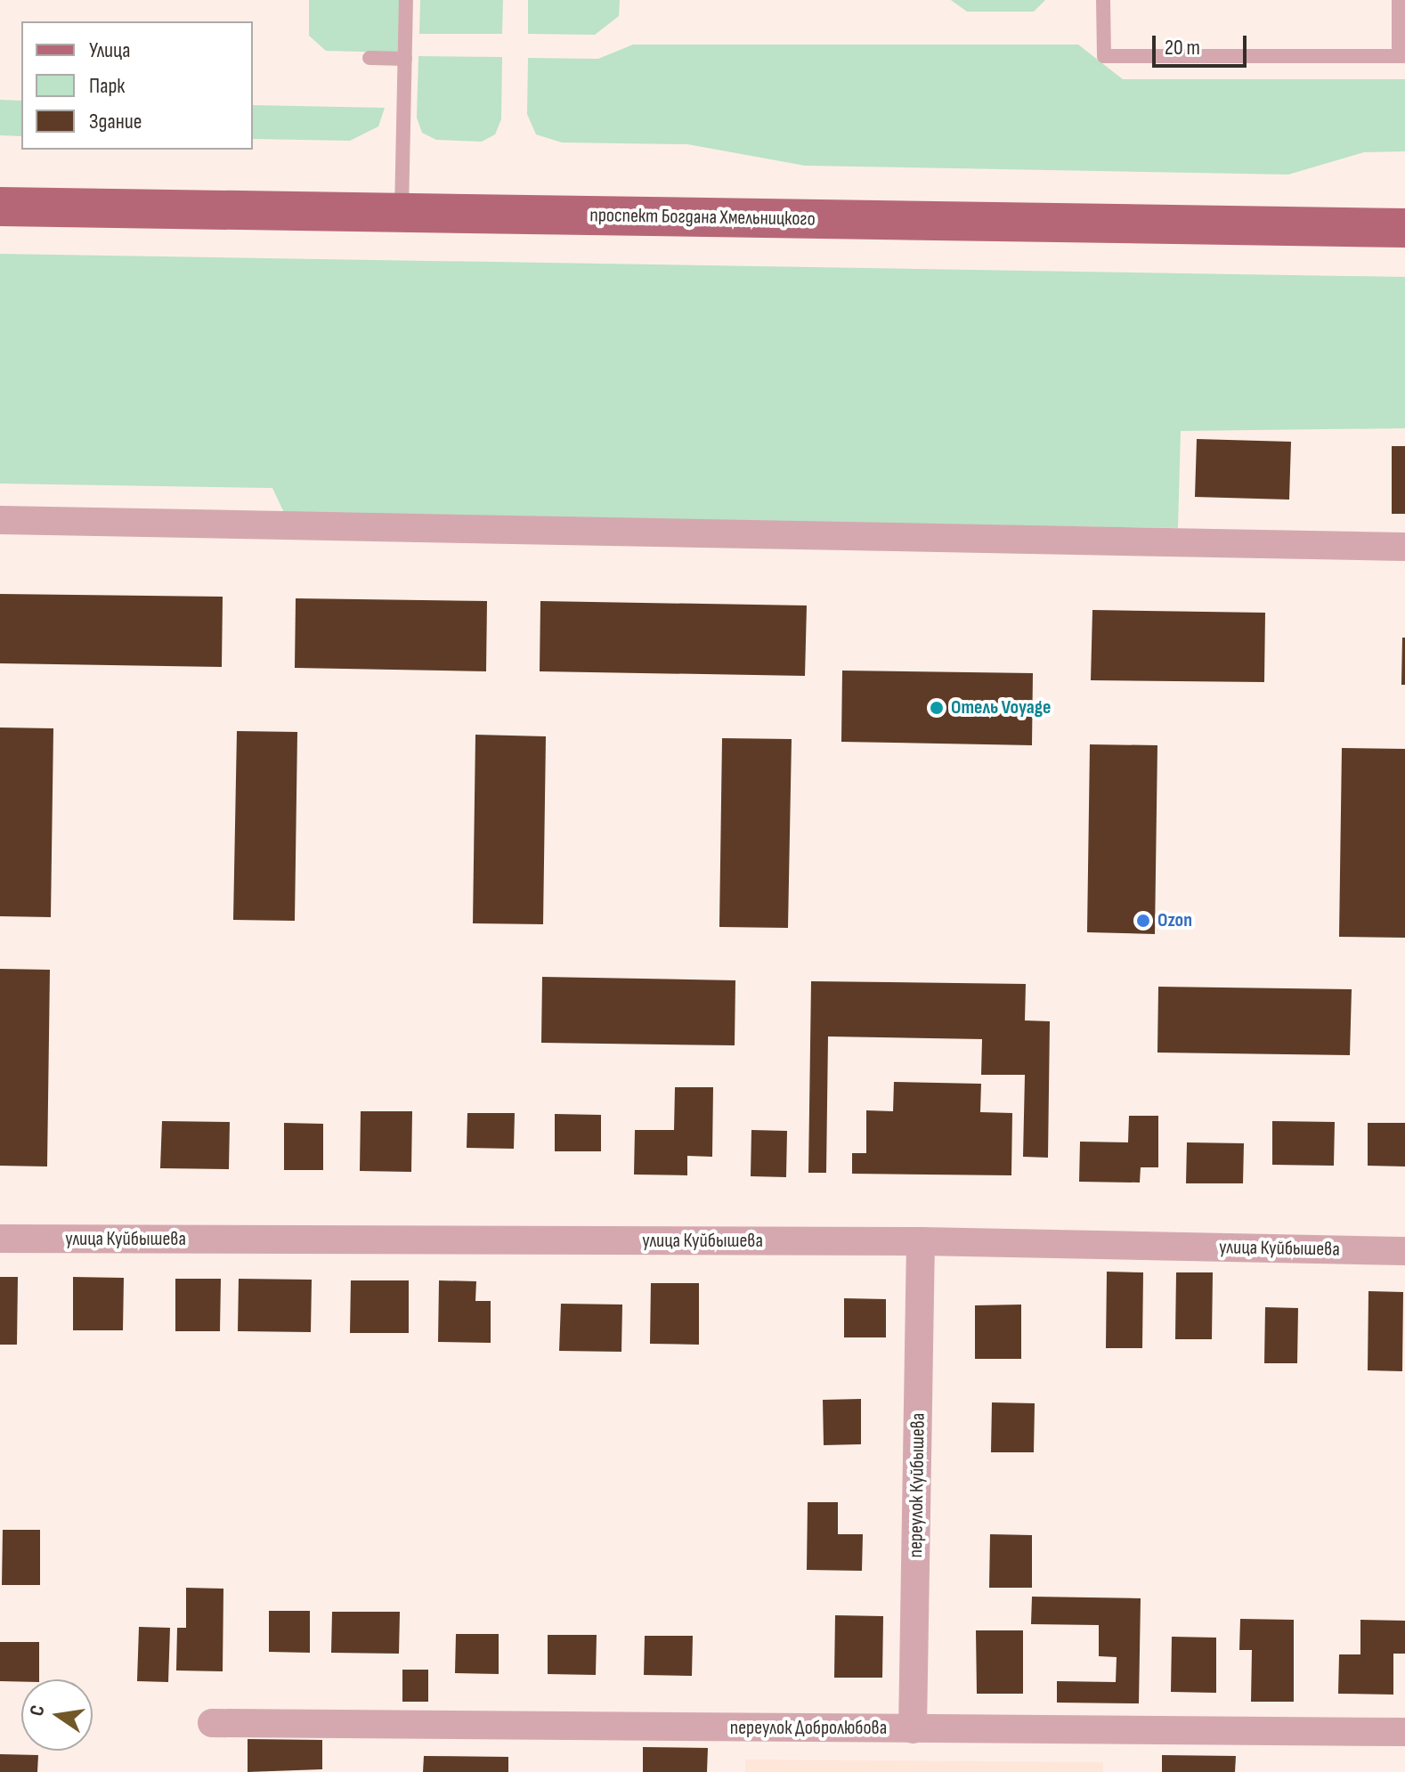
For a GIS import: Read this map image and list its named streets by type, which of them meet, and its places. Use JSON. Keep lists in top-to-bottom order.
{
  "streets": {
    "main road": ["проспект Богдана Хмельницкого"],
    "street": ["улица Куйбышева", "переулок Куйбышева", "переулок Добролюбова"]
  },
  "crossings": [
    ["улица Куйбышева", "переулок Куйбышева"],
    ["переулок Куйбышева", "переулок Добролюбова"]
  ],
  "places": ["Отель Voyage", "Ozon"],
  "legend": ["Улица", "Парк", "Здание"],
  "scale_bar": "20 m",
  "north": "left"
}
